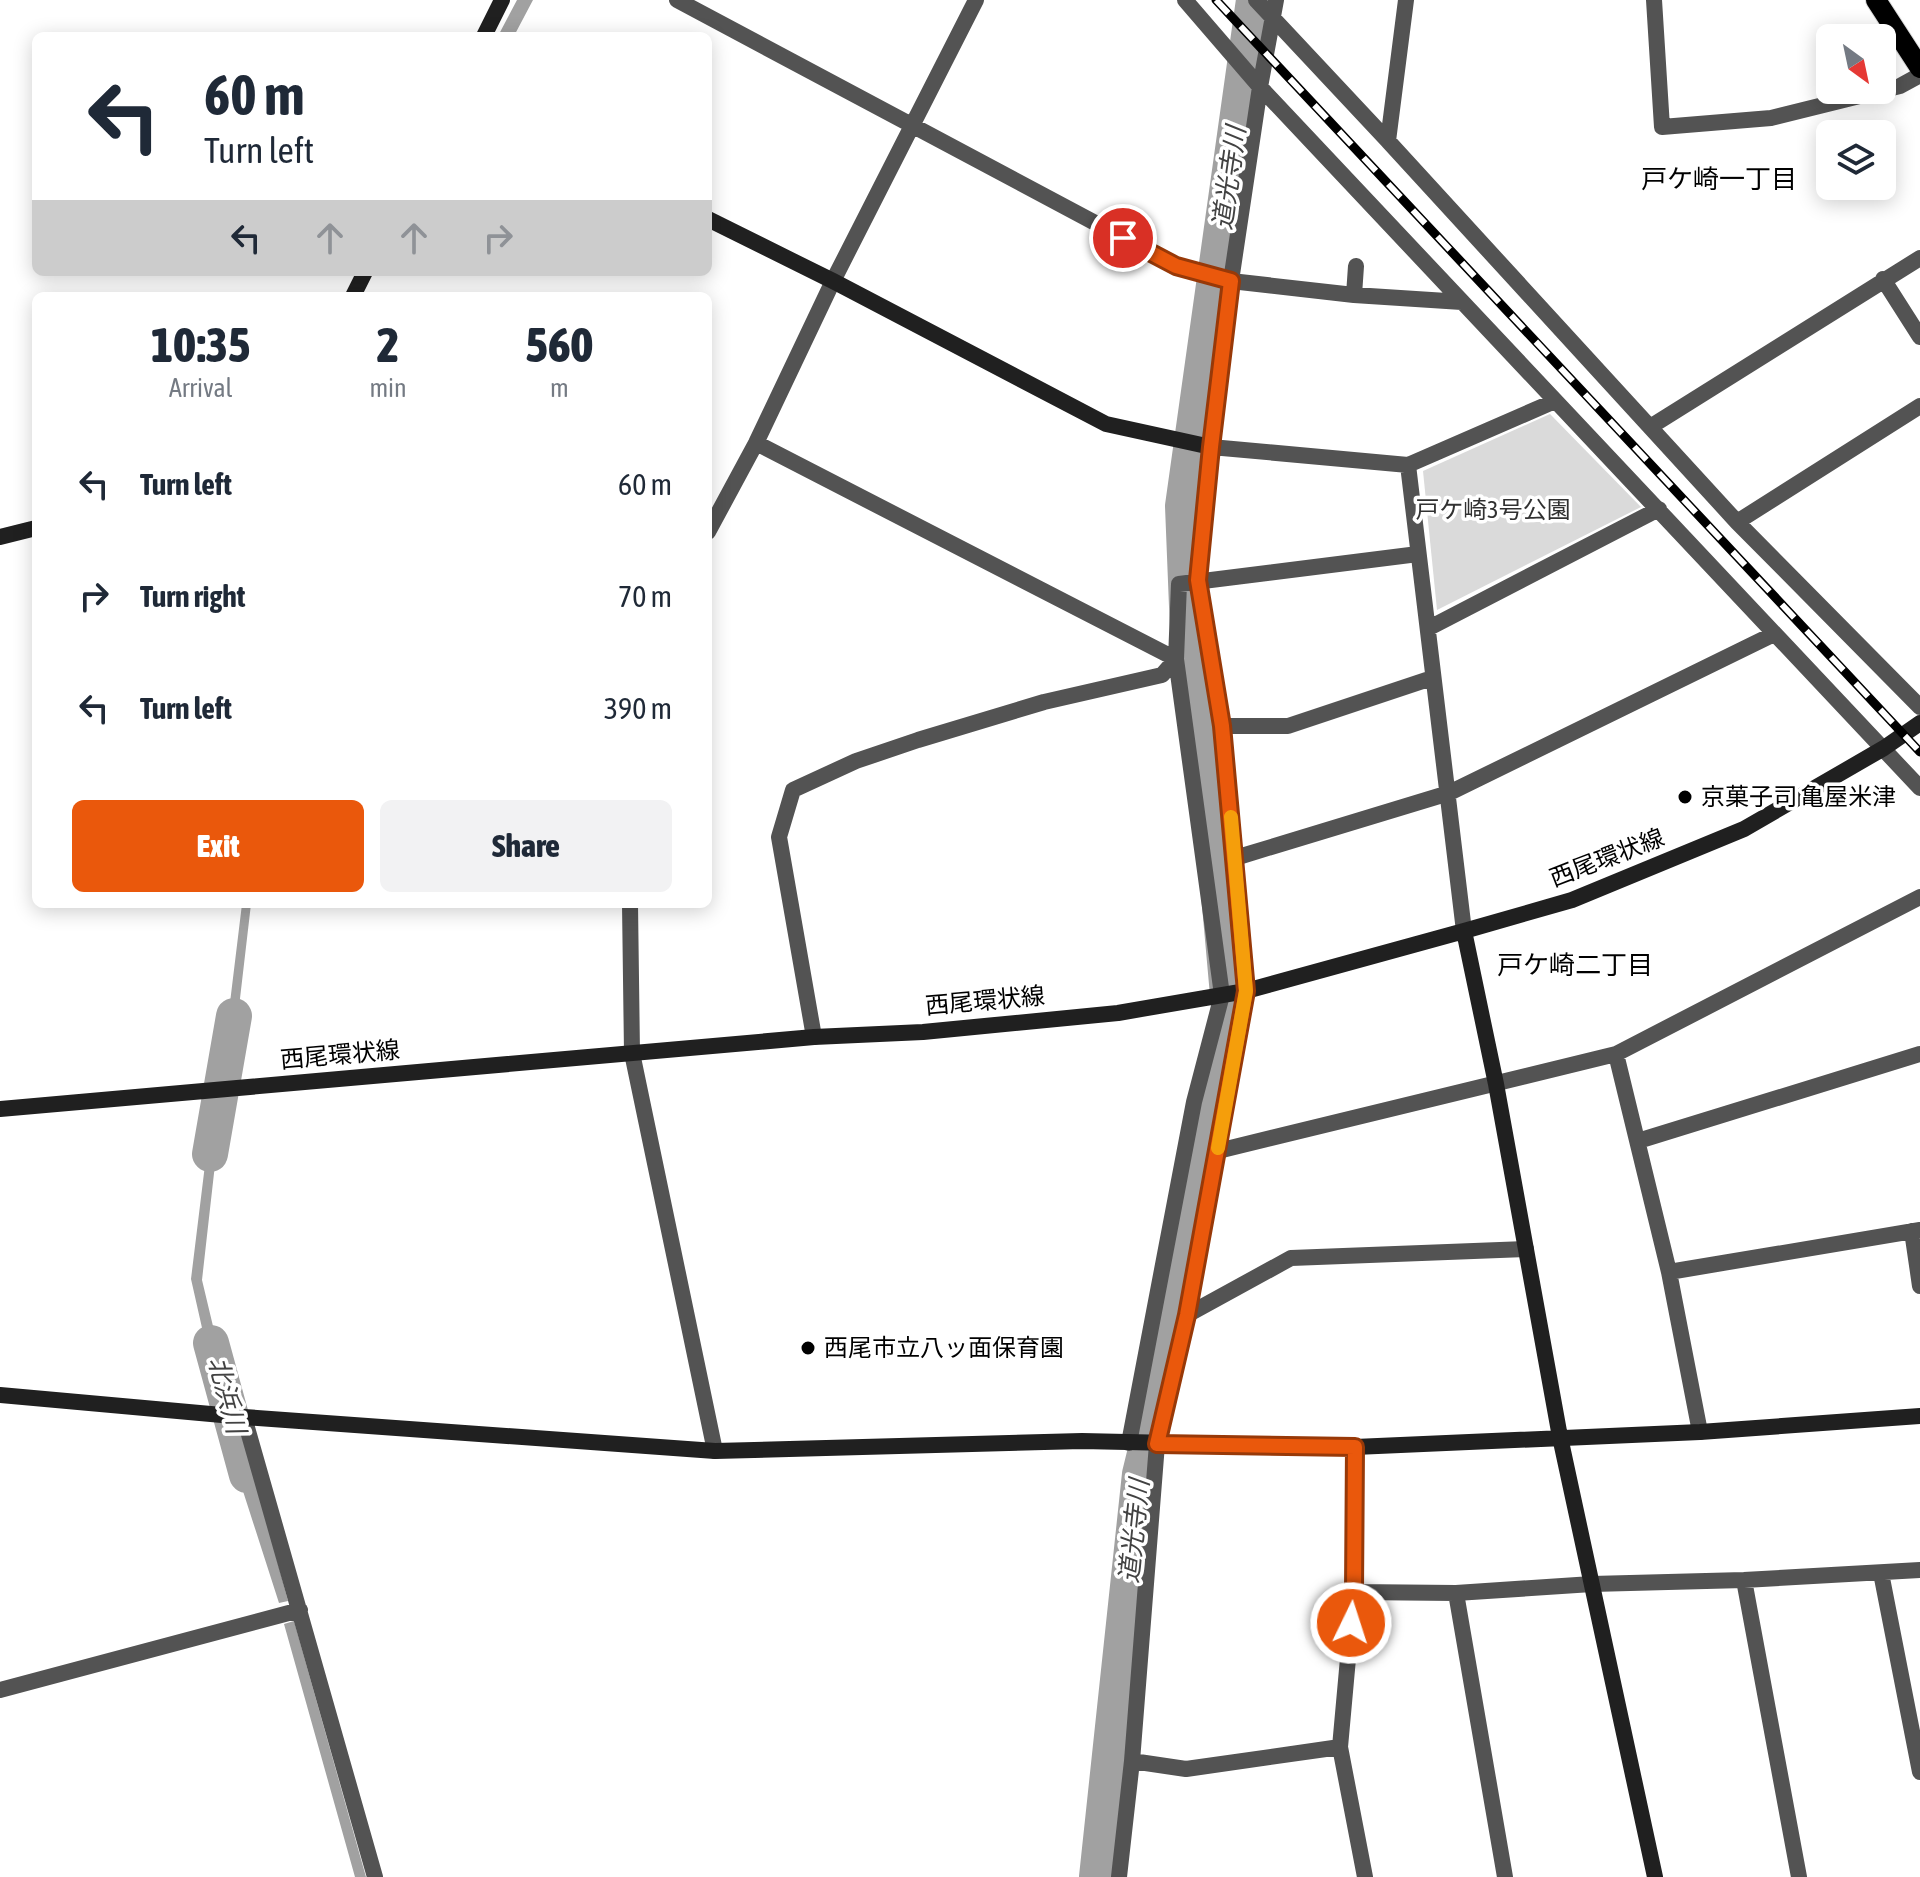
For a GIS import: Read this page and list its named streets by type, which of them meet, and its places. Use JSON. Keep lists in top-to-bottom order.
{
  "streets": {
    "street": ["西尾環状線"]
  },
  "districts": ["戸ケ崎一丁目", "戸ケ崎二丁目"],
  "water": ["道光寺川", "北浜川"],
  "parks": ["戸ケ崎3号公園"],
  "places": ["京菓子司 亀屋米津", "西尾市立八ッ面保育園"],
  "north": "bottom right",
  "page": {
    "turn": ["60 m", "Turn left"],
    "eta": [
      "10:35",
      "Arrival",
      "2",
      "min",
      "560",
      "m"
    ],
    "list": [
      {
        "name": "Turn left",
        "value": "60 m"
      },
      {
        "name": "Turn right",
        "value": "70 m"
      },
      {
        "name": "Turn left",
        "value": "390 m"
      }
    ],
    "buttons": ["Exit", "Share"]
  }
}
